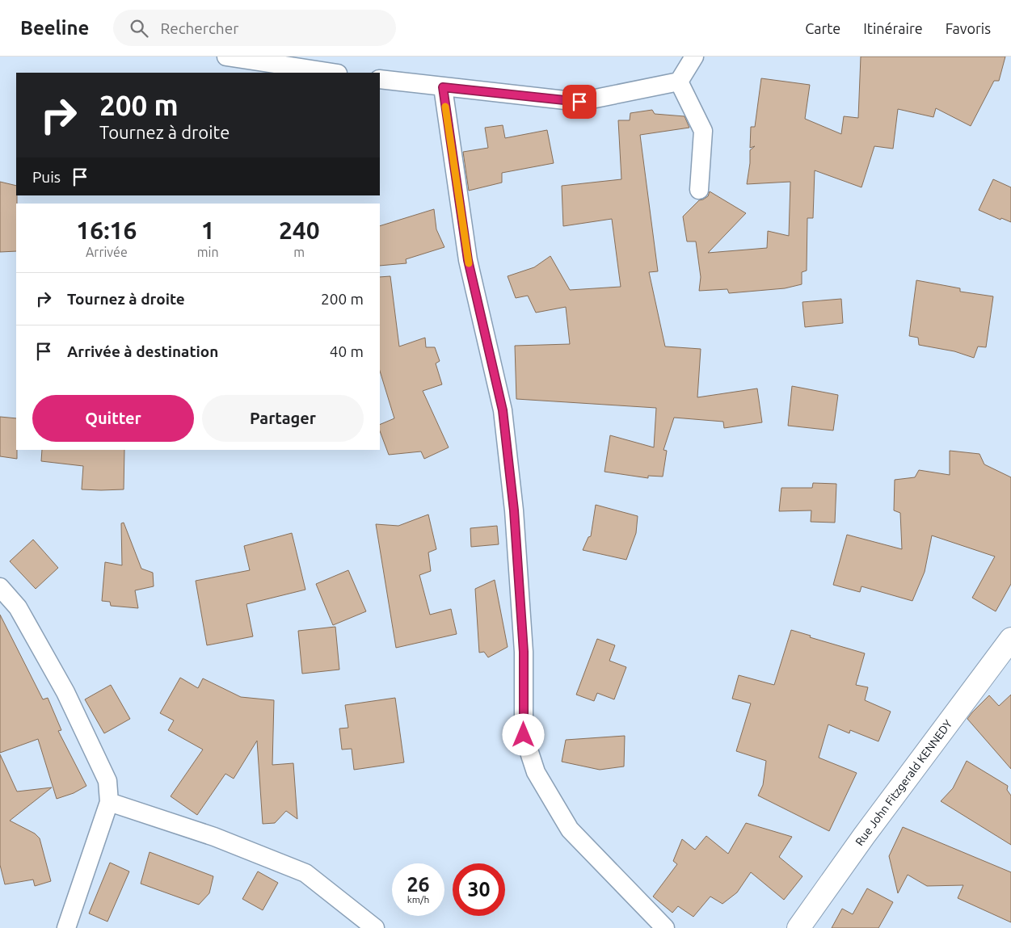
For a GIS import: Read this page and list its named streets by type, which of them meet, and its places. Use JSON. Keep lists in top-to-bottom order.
{
  "streets": {
    "street": ["Rue John Fitzgerald KENNEDY"]
  },
  "page": {
    "header": "Beeline",
    "search": "Rechercher",
    "nav": ["Carte", "Itinéraire", "Favoris"],
    "turn": ["200 m", "Tournez à droite"],
    "then": "Puis",
    "eta": [
      "16:16",
      "Arrivée",
      "1",
      "min",
      "240",
      "m"
    ],
    "list": [
      {
        "name": "Tournez à droite",
        "value": "200 m"
      },
      {
        "name": "Arrivée à destination",
        "value": "40 m"
      }
    ],
    "buttons": ["Quitter", "Partager"],
    "speed": "26 km/h",
    "limit": "30"
  }
}
